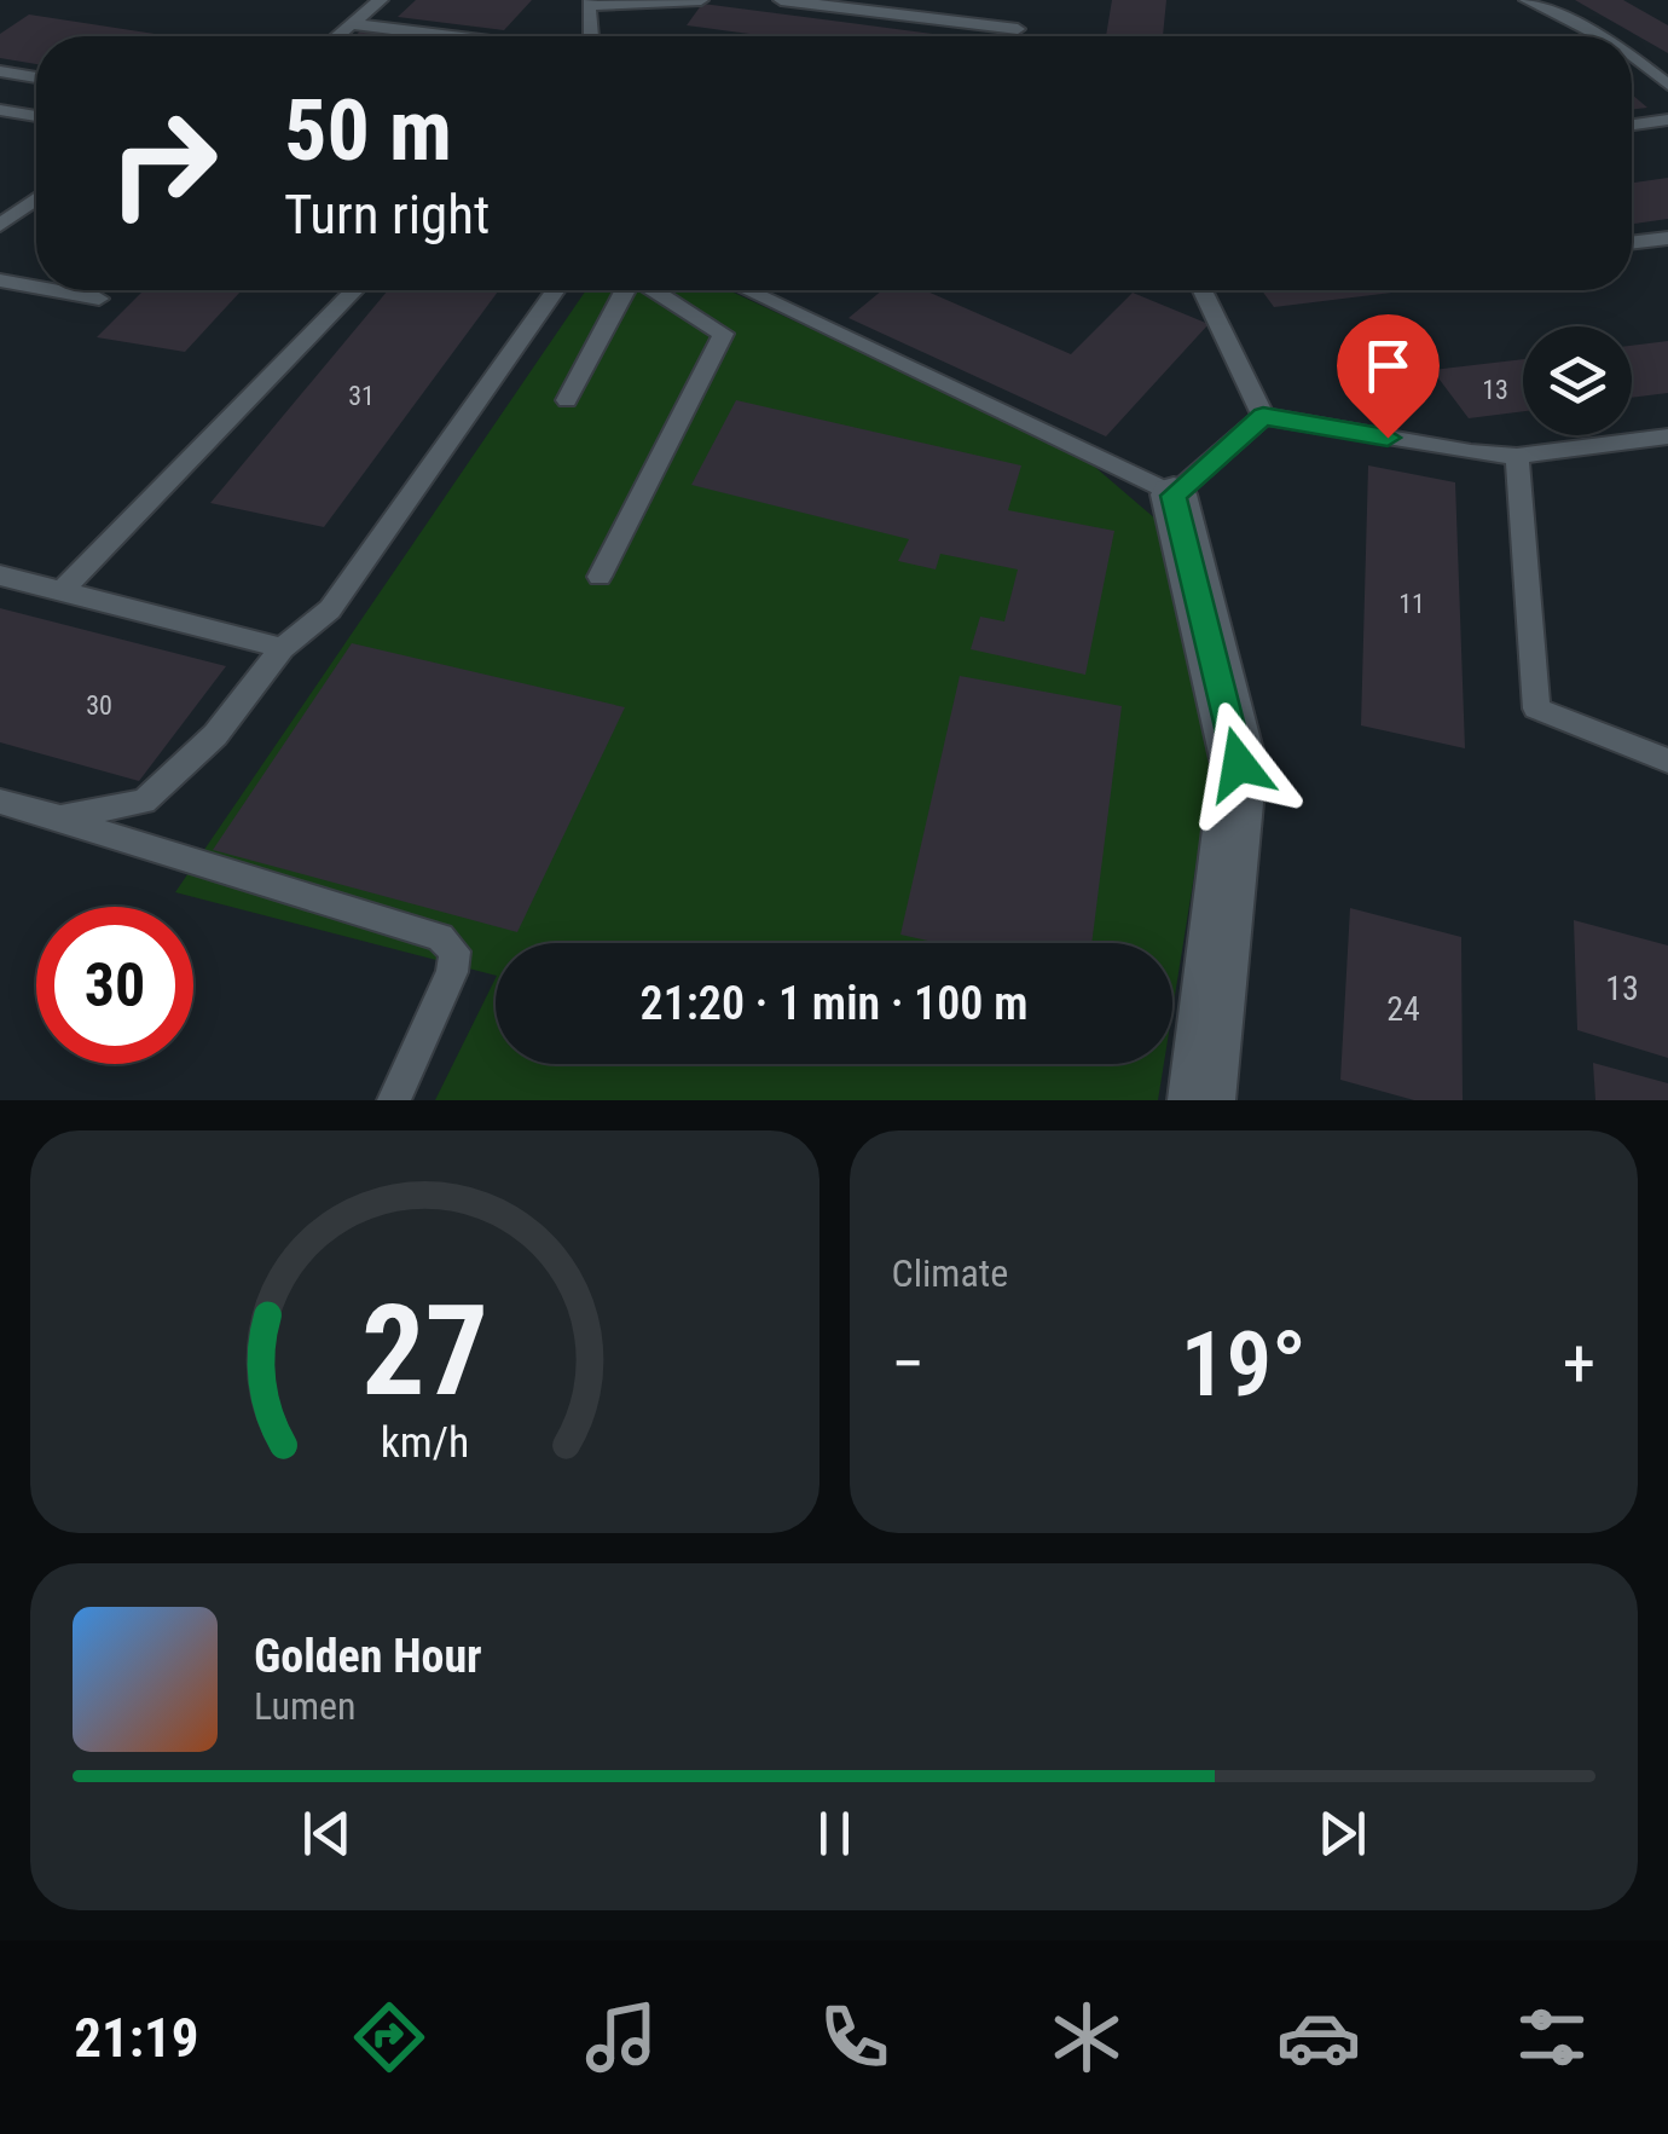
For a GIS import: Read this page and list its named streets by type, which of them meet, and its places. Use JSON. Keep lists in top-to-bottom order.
{
  "house_numbers": [
    "13",
    "31",
    "11",
    "30",
    "13",
    "24"
  ],
  "page": {
    "turn": ["50 m", "Turn right"],
    "limit": "30",
    "trip": "21:20 · 1 min · 100 m",
    "tile": "Climate",
    "heat": ["−", "19°", "+"],
    "song": ["Golden Hour", "Lumen"],
    "tabs": "21:19",
    "gauge": ["27", "km/h"]
  }
}
